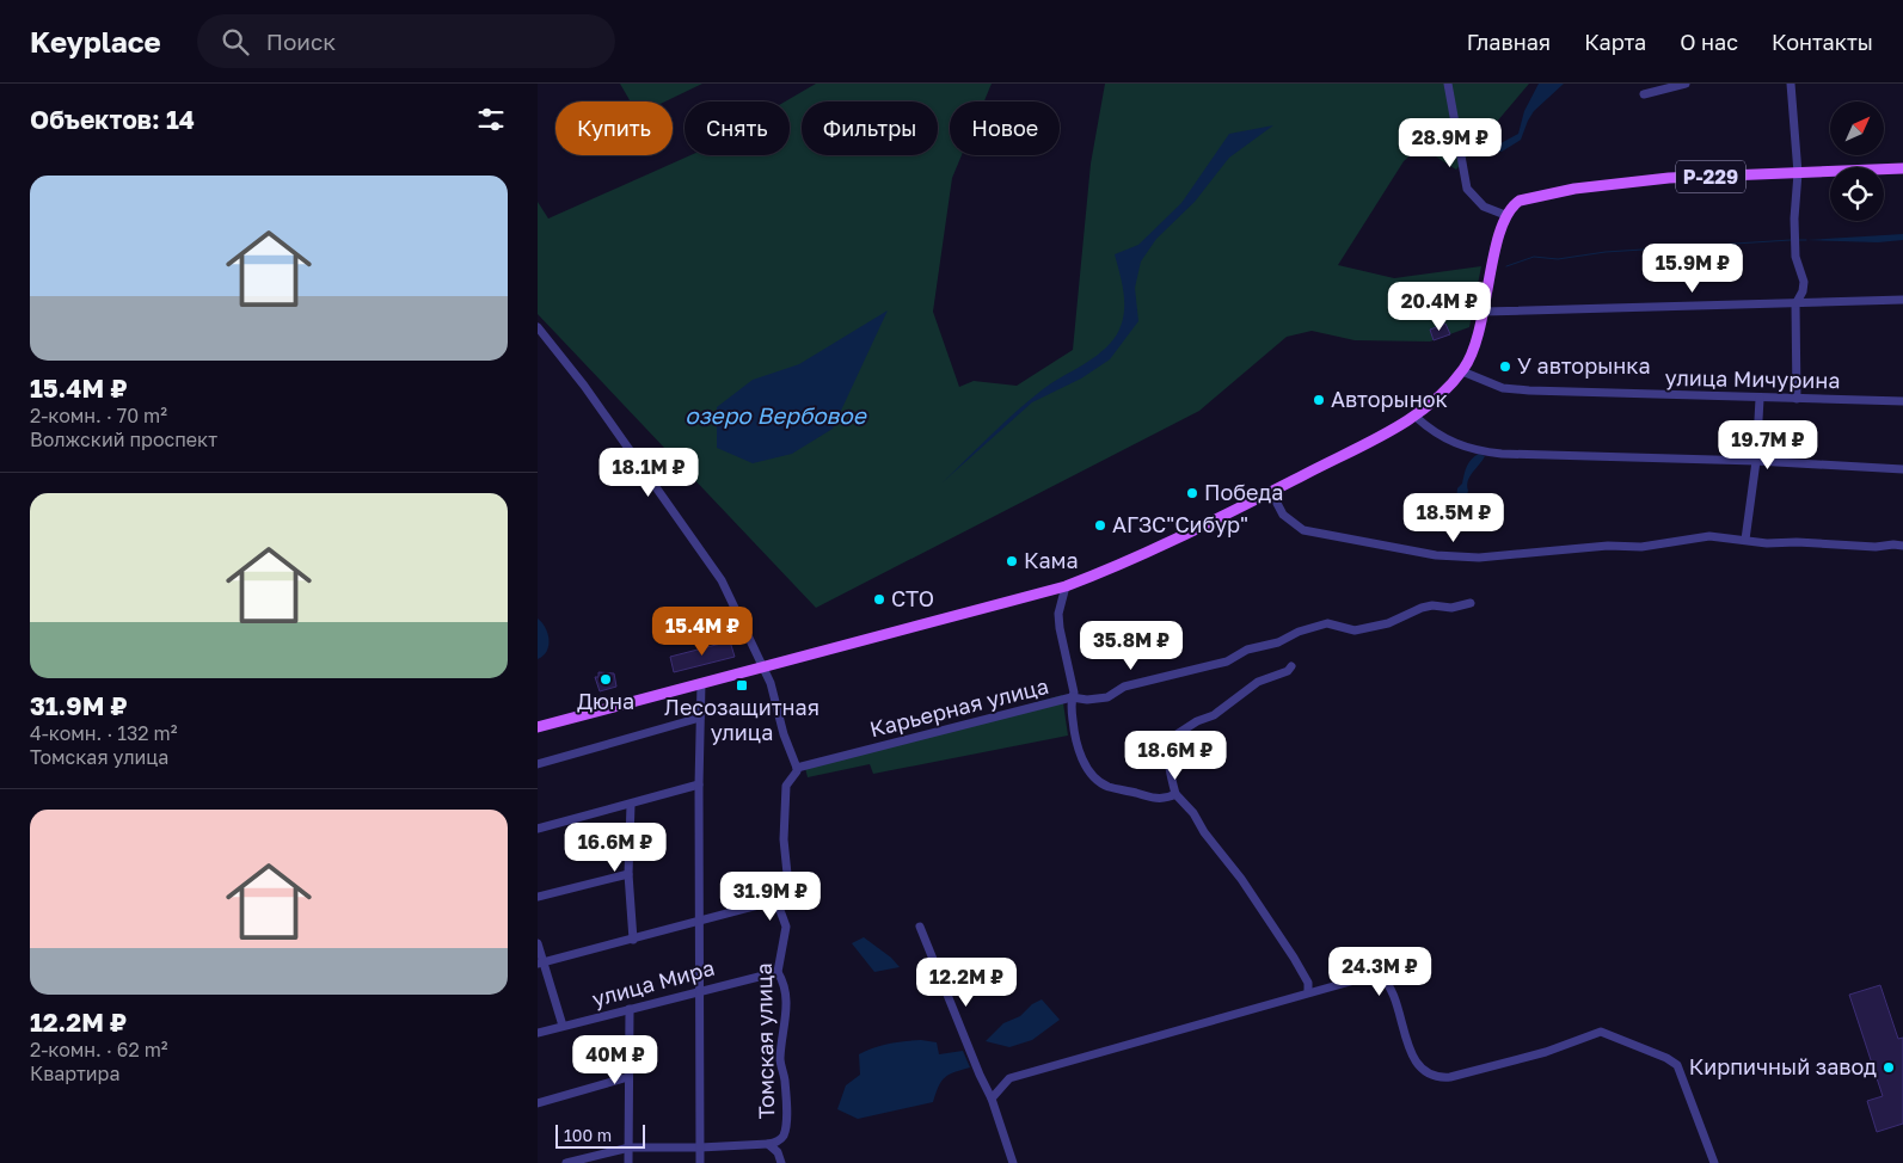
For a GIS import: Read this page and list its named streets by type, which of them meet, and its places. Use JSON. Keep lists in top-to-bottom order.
{
  "streets": {
    "main road": ["Р-229"],
    "street": [
      "улица Мичурина",
      "Карьерная улица",
      "улица Мира",
      "Томская улица"
    ]
  },
  "crossings": [
    ["Р-229", "улица Мичурина"],
    ["улица Мира", "Томская улица"]
  ],
  "water": ["озеро Вербовое"],
  "places": {
    "other": [
      "У авторынка",
      "Авторынок",
      "Победа",
      "АГЗС\"Сибур\"",
      "Кама",
      "СТО",
      "Дюна",
      "Кирпичный завод"
    ],
    "transit": ["Лесозащитная улица"]
  },
  "scale_bar": "100 m",
  "north": "top right",
  "page": {
    "header": "Keyplace",
    "search": "Поиск",
    "nav": [
      "Главная",
      "Карта",
      "О нас",
      "Контакты"
    ],
    "heading": "Объектов: 14",
    "chip": [
      "Купить",
      "Снять",
      "Фильтры",
      "Новое"
    ],
    "price": [
      "28.9M ₽",
      "15.9M ₽",
      "20.4M ₽",
      "19.7M ₽",
      "18.1M ₽",
      "18.5M ₽",
      "15.4M ₽",
      "35.8M ₽",
      "18.6M ₽",
      "16.6M ₽",
      "31.9M ₽",
      "24.3M ₽",
      "12.2M ₽",
      "40M ₽"
    ],
    "list": [
      {
        "name": "15.4M ₽",
        "note": "2-комн. · 70 m² · Волжский проспект"
      },
      {
        "name": "31.9M ₽",
        "note": "4-комн. · 132 m² · Томская улица"
      },
      {
        "name": "12.2M ₽",
        "note": "2-комн. · 62 m² · Квартира"
      }
    ],
    "scale": "100 m"
  }
}
